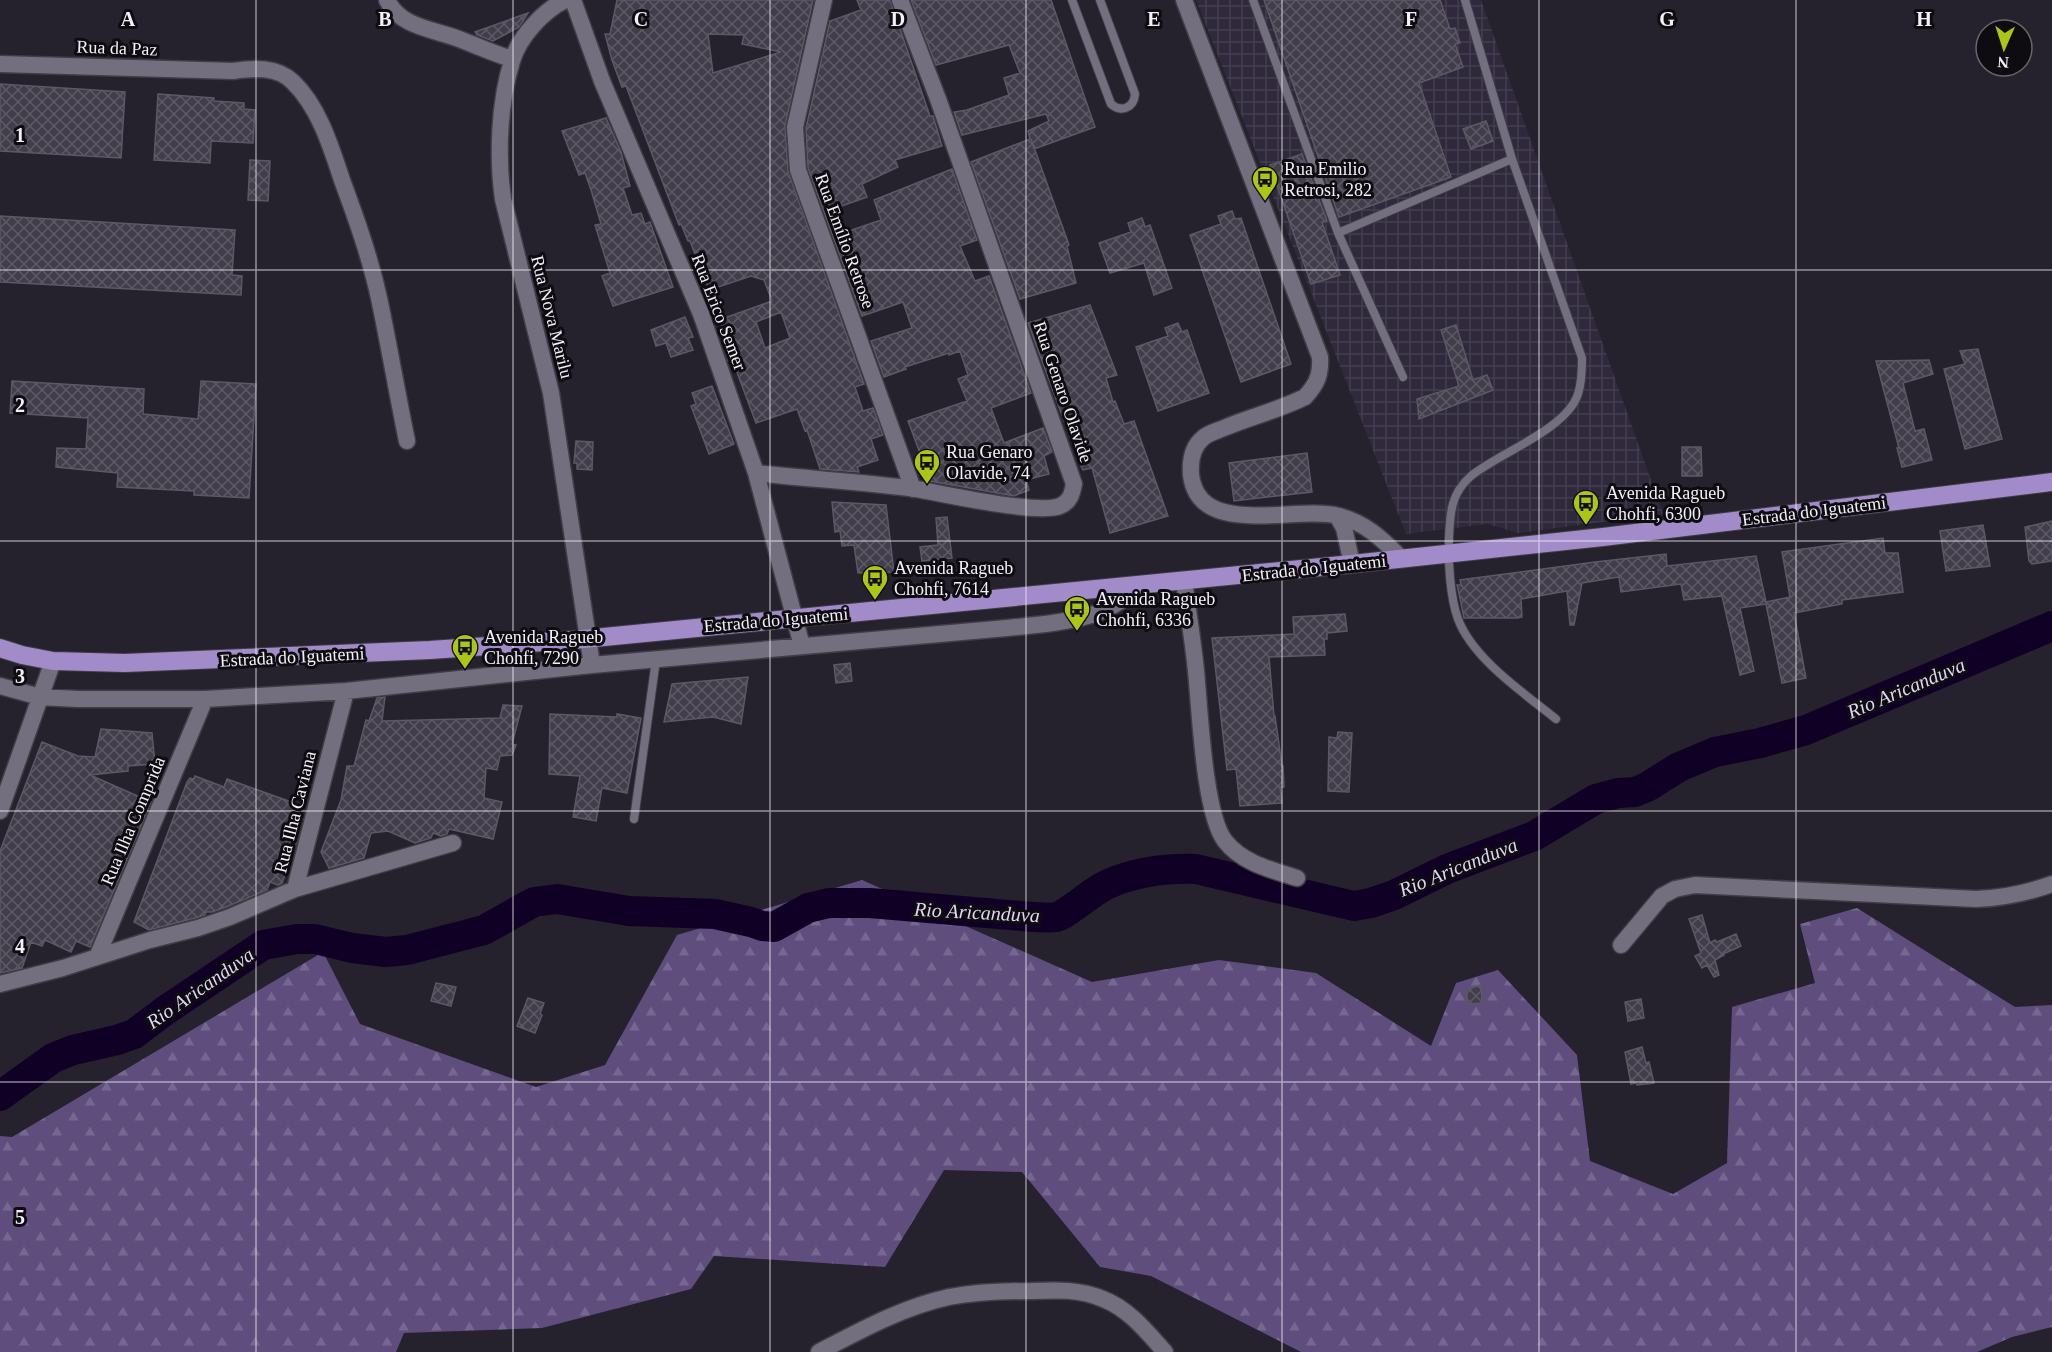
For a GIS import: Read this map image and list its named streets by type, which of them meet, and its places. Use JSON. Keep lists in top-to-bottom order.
{
  "streets": {
    "main road": ["Estrada do Iguatemi"],
    "street": [
      "Rua da Paz",
      "Rua Emílio Retrose",
      "Rua Erico Semer",
      "Rua Nova Marilu",
      "Rua Genaro Olavide",
      "Rua Ilha Caviana",
      "Rua Ilha Comprida"
    ]
  },
  "crossings": [
    ["Rua Emílio Retrose", "Rua Genaro Olavide"],
    ["Rua Erico Semer", "Rua Genaro Olavide"],
    ["Rua Erico Semer", "Estrada do Iguatemi"],
    ["Rua Nova Marilu", "Estrada do Iguatemi"]
  ],
  "water": ["Rio Aricanduva"],
  "places": {
    "bus stop": [
      "Rua Emilio Retrosi, 282",
      "Rua Genaro Olavide, 74",
      "Avenida Ragueb Chohfi, 6300",
      "Avenida Ragueb Chohfi, 7614",
      "Avenida Ragueb Chohfi, 6336",
      "Avenida Ragueb Chohfi, 7290"
    ]
  },
  "north": "bottom",
  "grid": {
    "columns": [
      "A",
      "B",
      "C",
      "D",
      "E",
      "F",
      "G",
      "H"
    ],
    "rows": [
      "1",
      "2",
      "3",
      "4",
      "5"
    ]
  }
}
